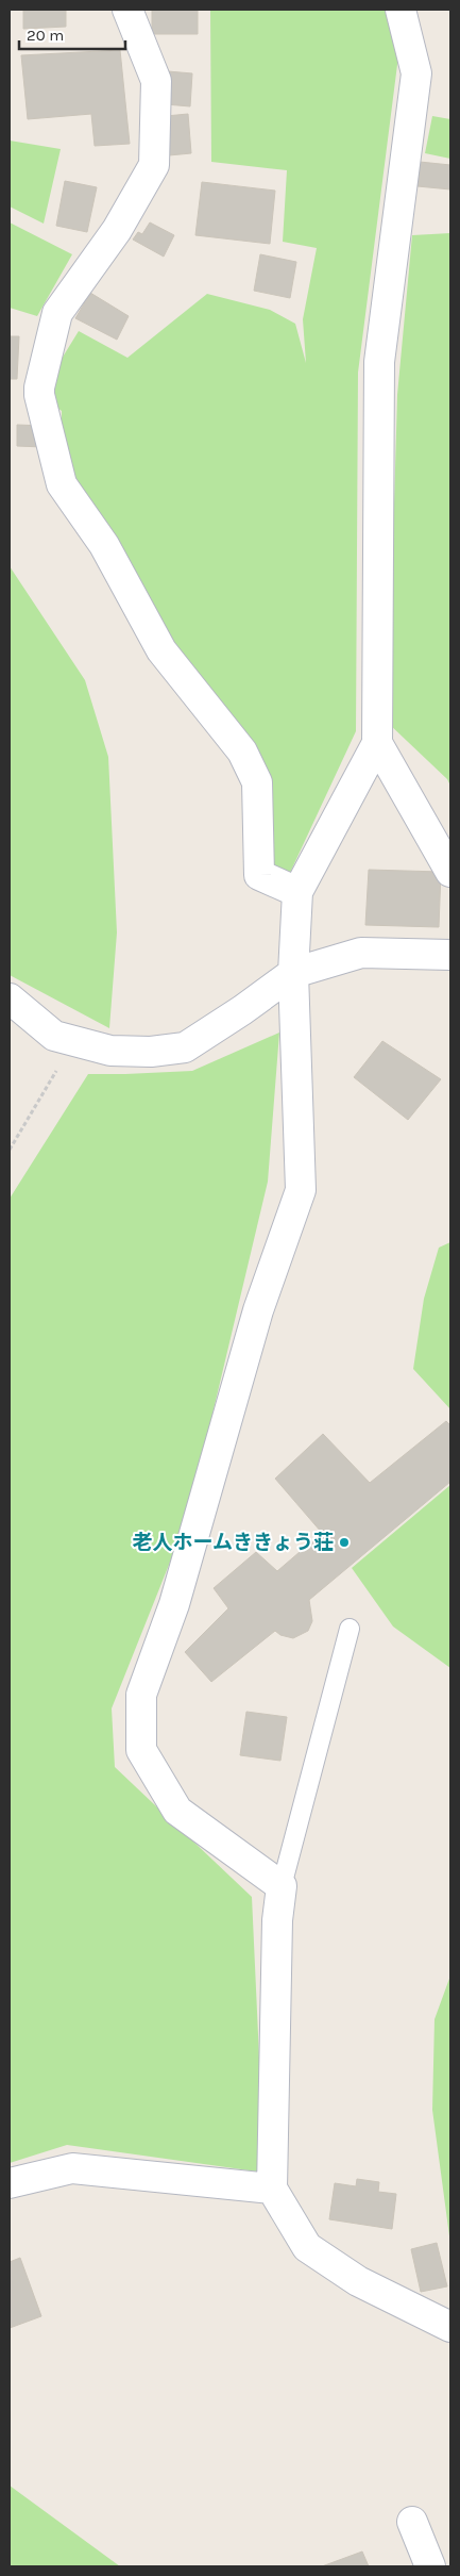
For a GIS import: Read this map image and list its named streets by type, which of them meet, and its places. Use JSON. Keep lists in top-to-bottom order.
{
  "places": ["老人ホームききょう荘"],
  "scale_bar": "20 m"
}
